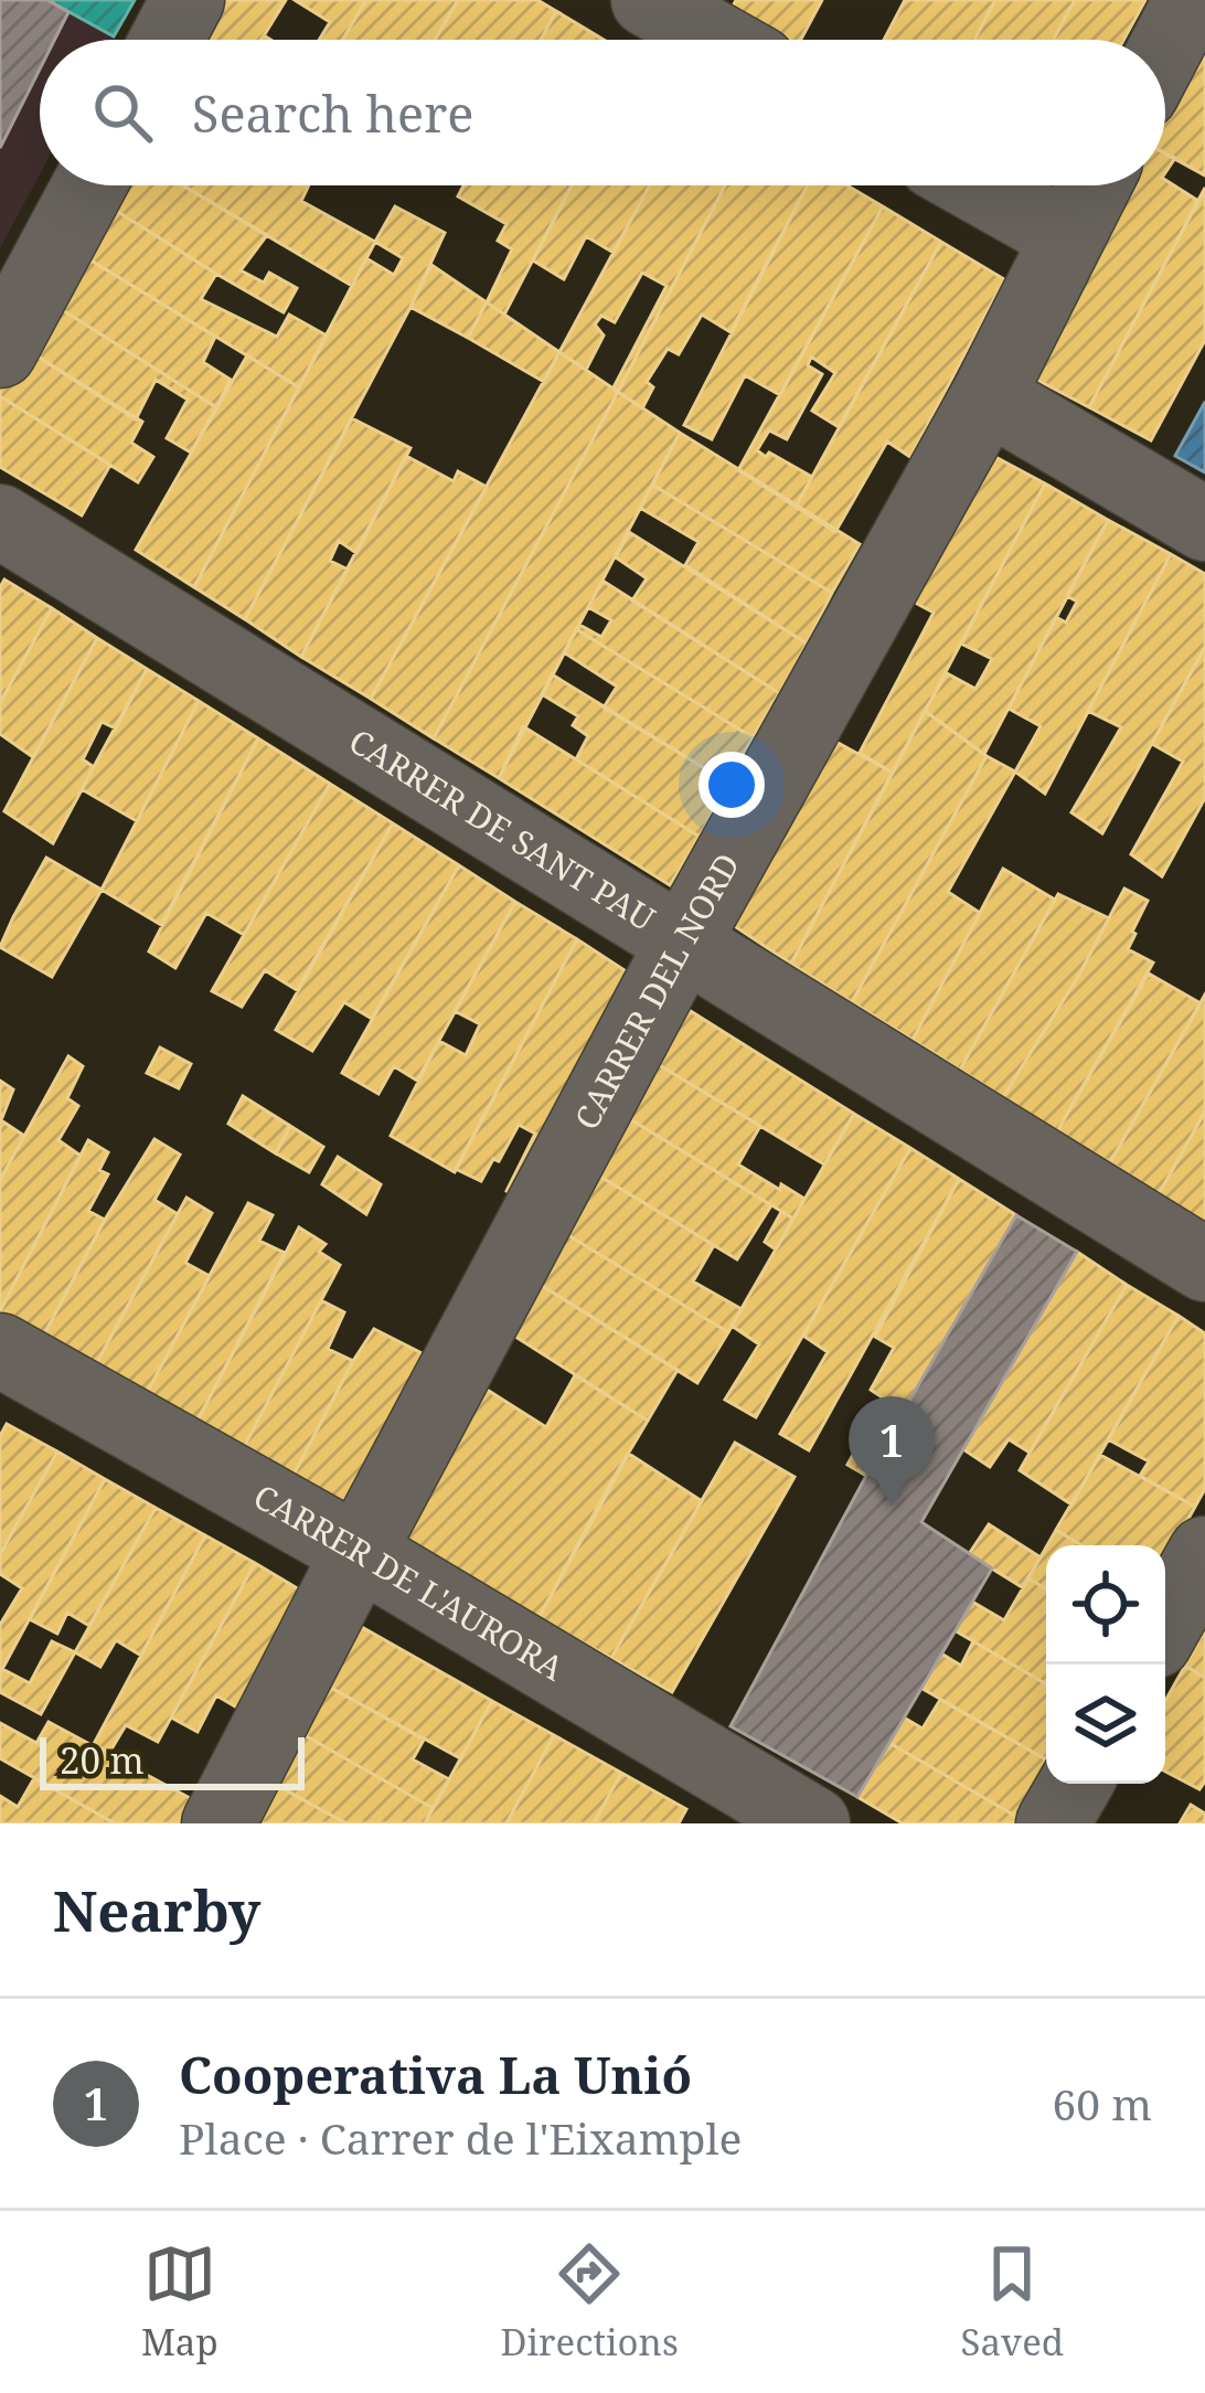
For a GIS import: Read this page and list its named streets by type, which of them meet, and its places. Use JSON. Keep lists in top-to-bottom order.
{
  "streets": {
    "street": ["CARRER DE SANT PAU", "CARRER DEL NORD", "CARRER DE L'AURORA"]
  },
  "crossings": [
    ["CARRER DE SANT PAU", "CARRER DEL NORD"],
    ["CARRER DEL NORD", "CARRER DE L'AURORA"]
  ],
  "scale_bar": "20 m",
  "page": {
    "search": "Search here",
    "pins": "1",
    "scale": "20 m",
    "heading": "Nearby",
    "list": [
      {
        "mark": "1",
        "name": "Cooperativa La Unió",
        "note": "Place · Carrer de l'Eixample",
        "value": "60 m"
      }
    ],
    "nav": ["Map", "Directions", "Saved"]
  }
}
